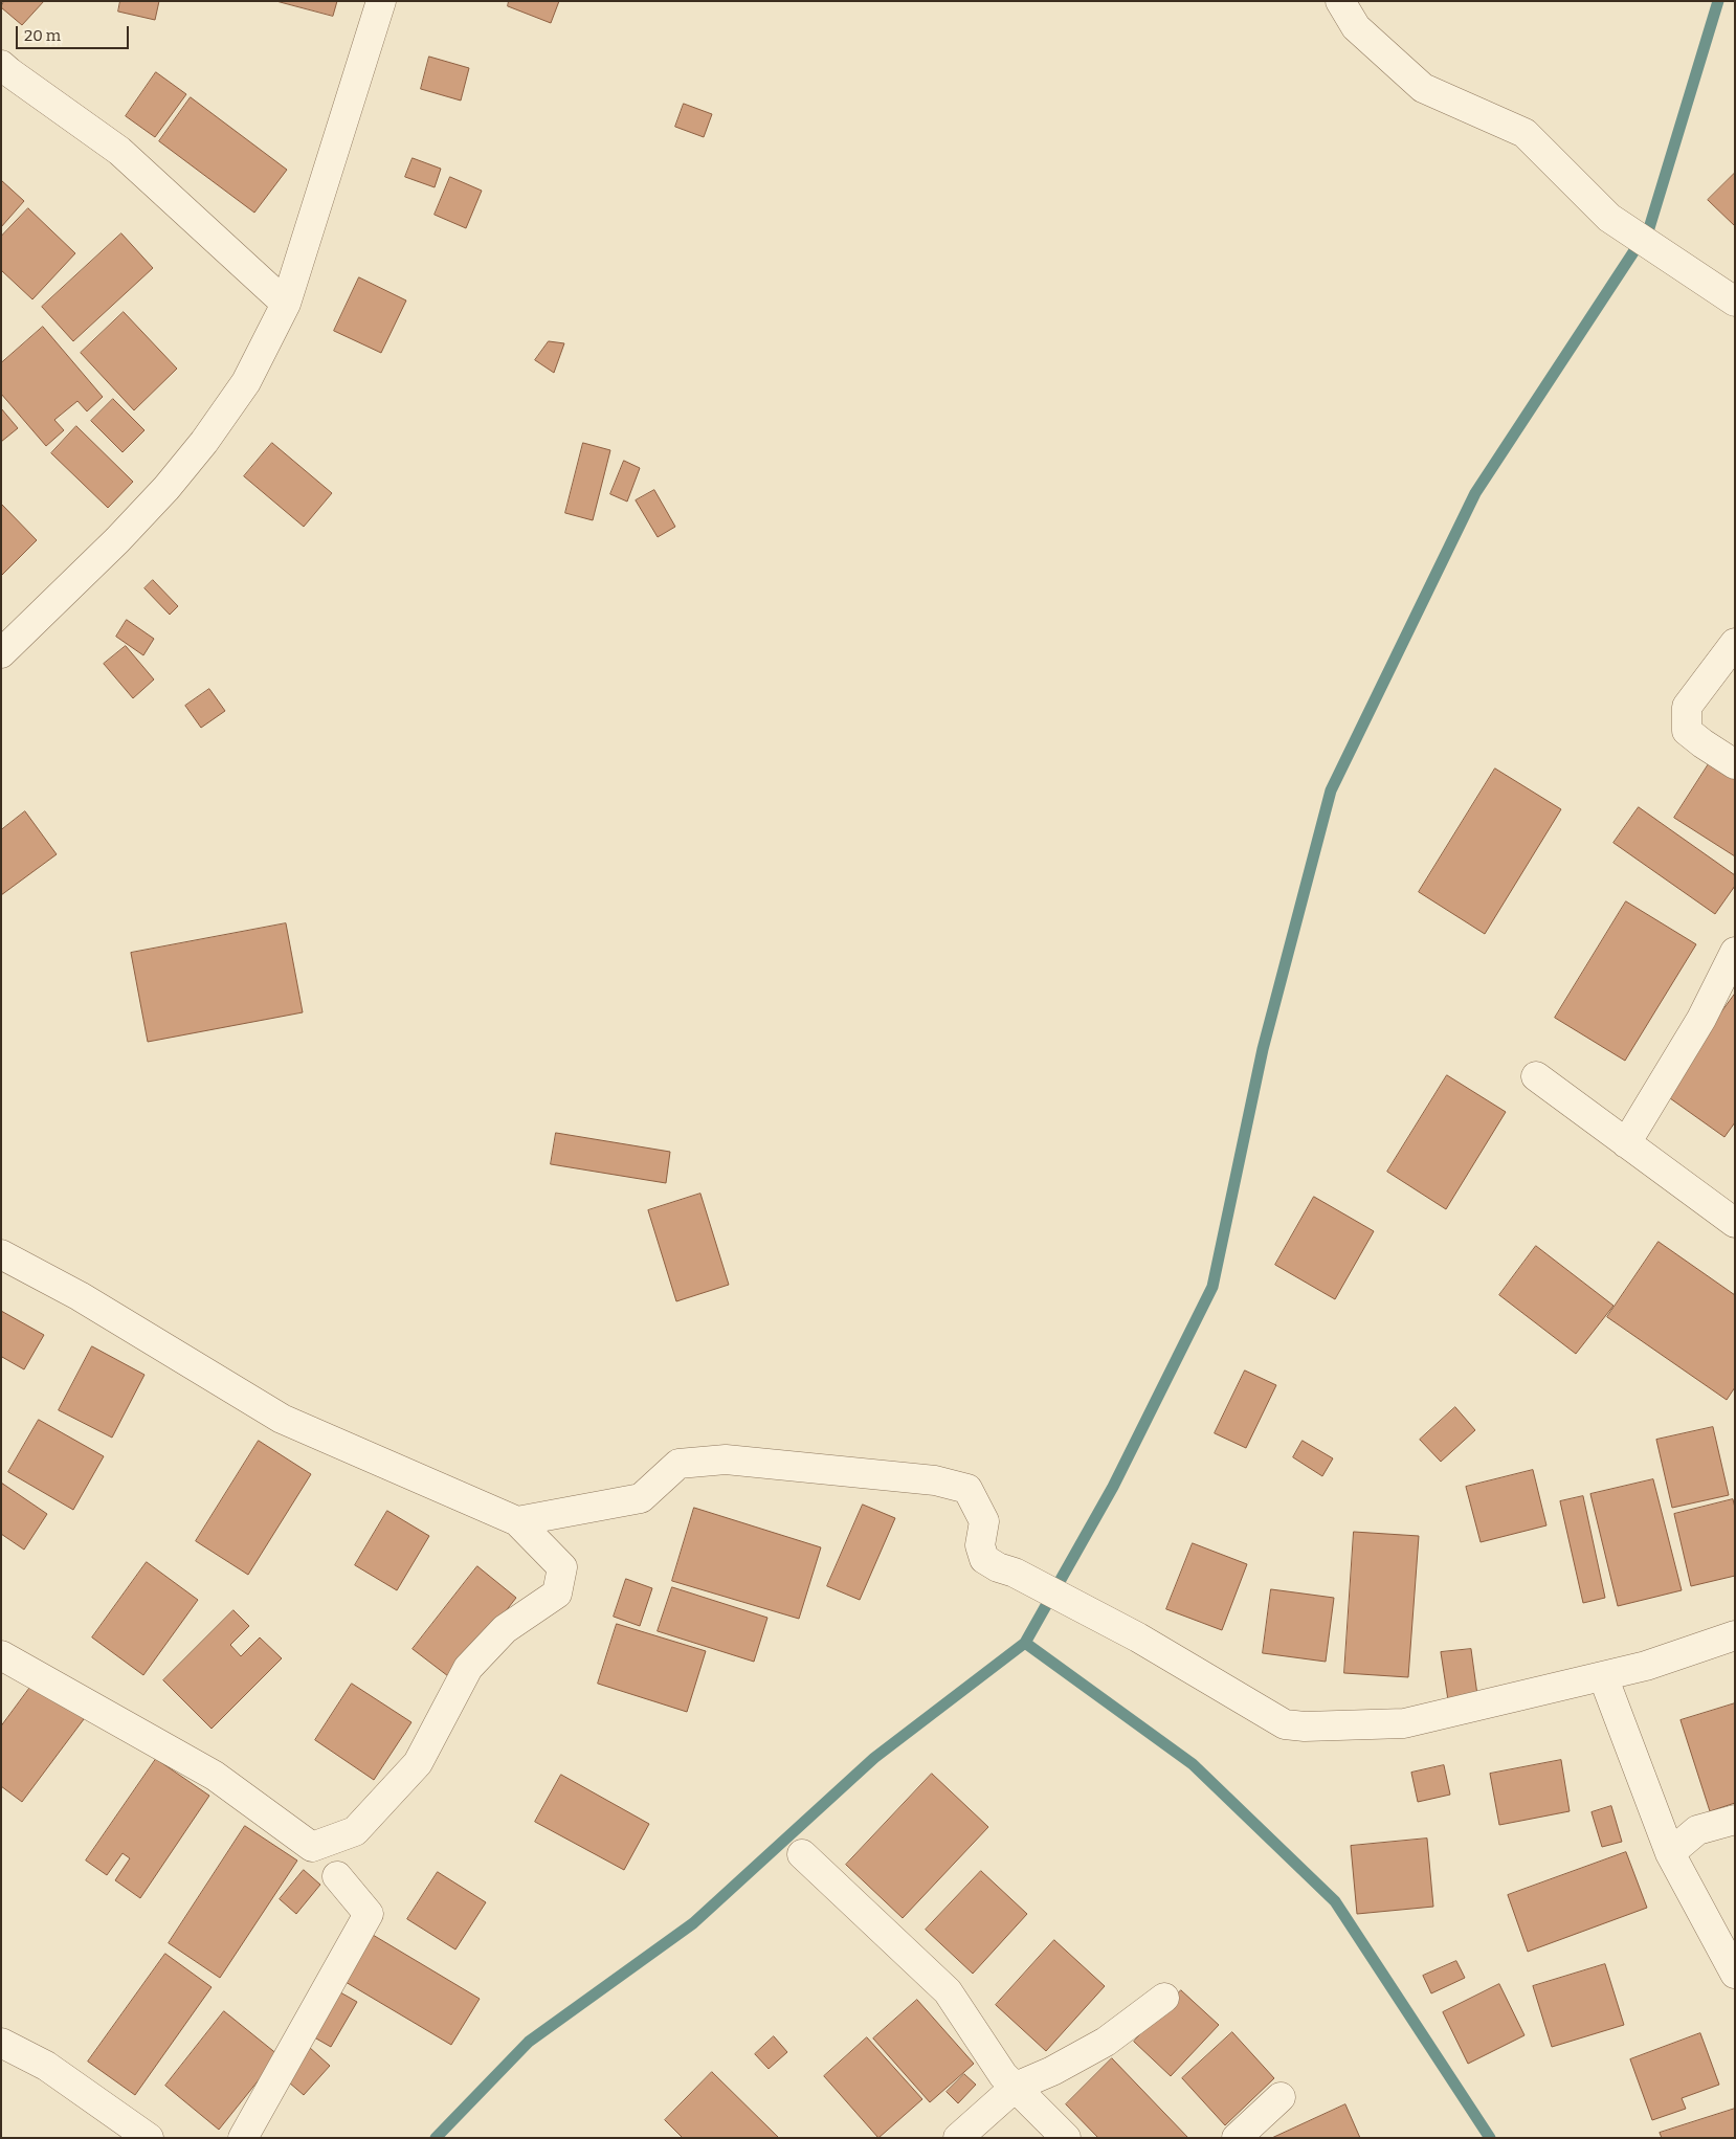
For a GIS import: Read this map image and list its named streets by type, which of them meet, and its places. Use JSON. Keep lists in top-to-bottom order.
{
  "scale_bar": "20 m"
}
